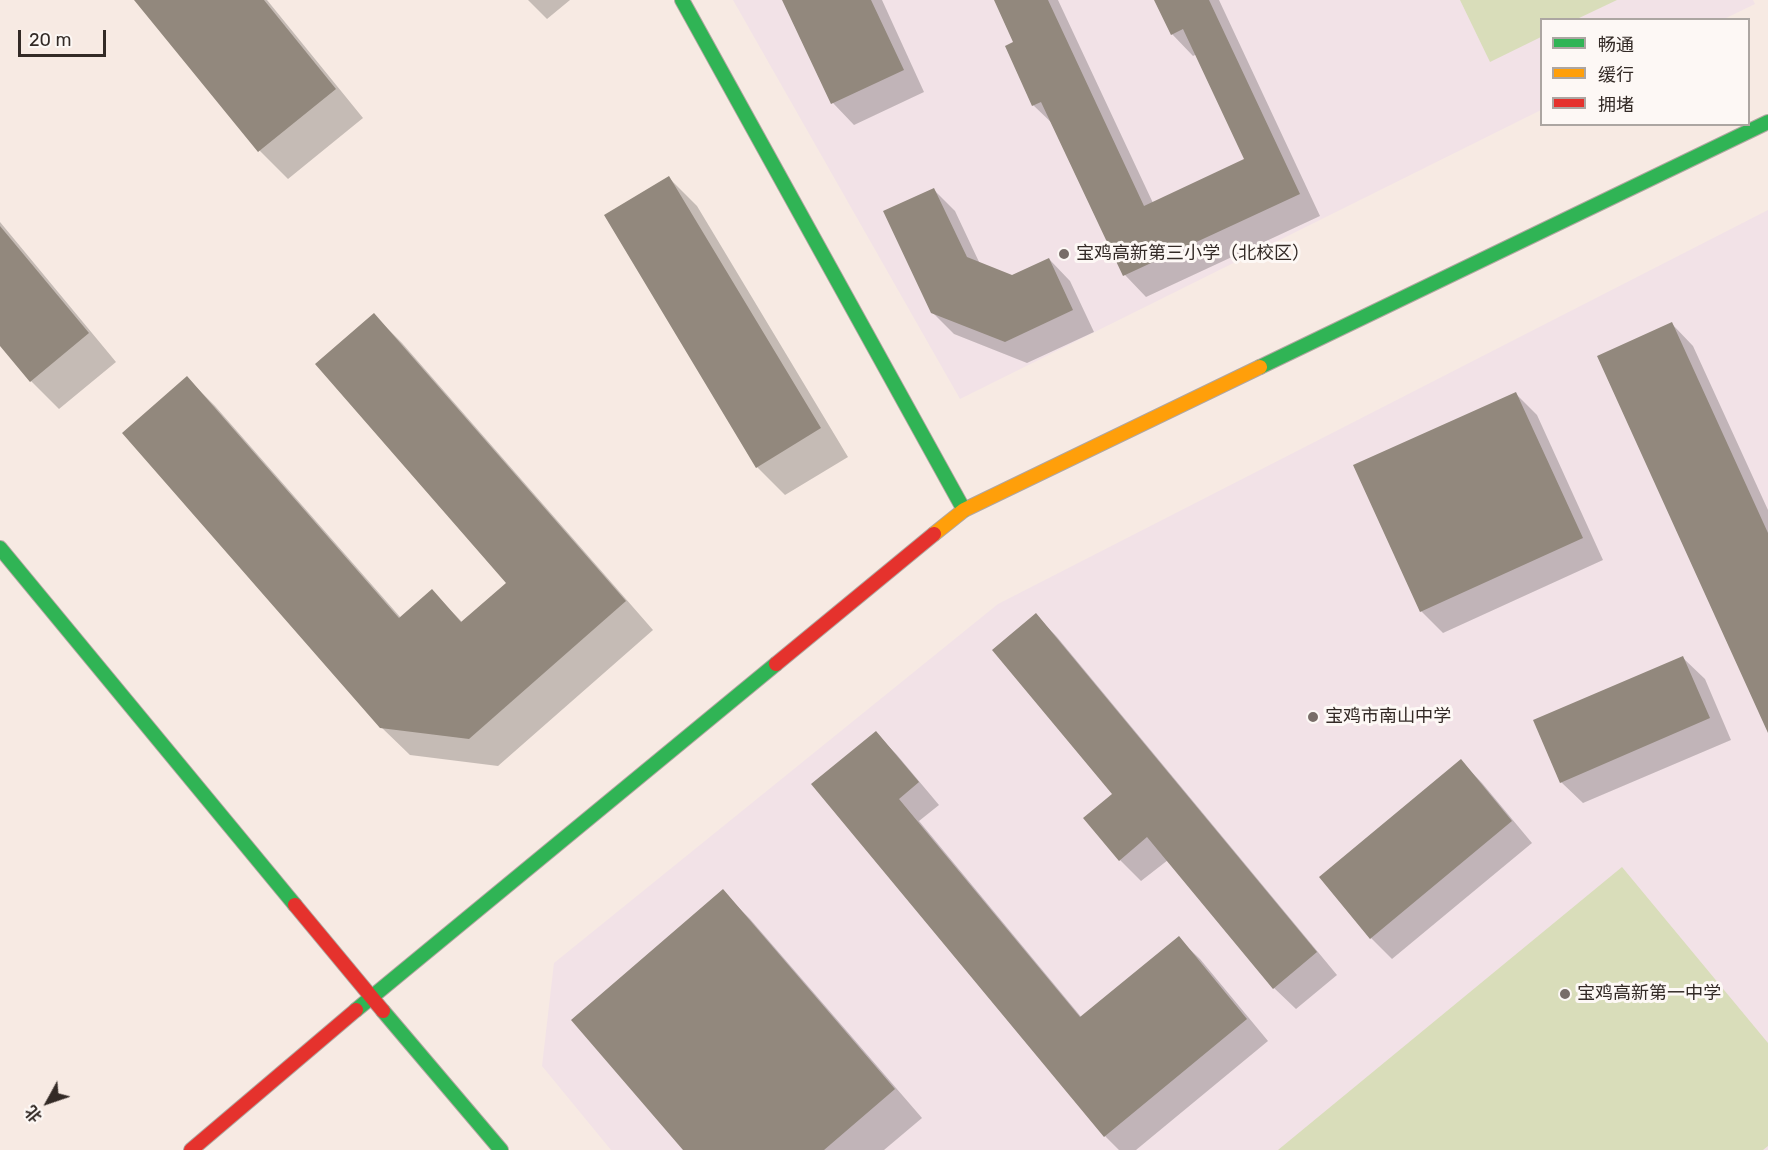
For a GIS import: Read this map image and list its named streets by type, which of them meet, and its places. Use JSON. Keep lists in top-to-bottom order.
{
  "places": ["宝鸡高新第三小学（北校区）", "宝鸡市南山中学", "宝鸡高新第一中学"],
  "legend": ["畅通", "缓行", "拥堵"],
  "scale_bar": "20 m",
  "north": "bottom left"
}
